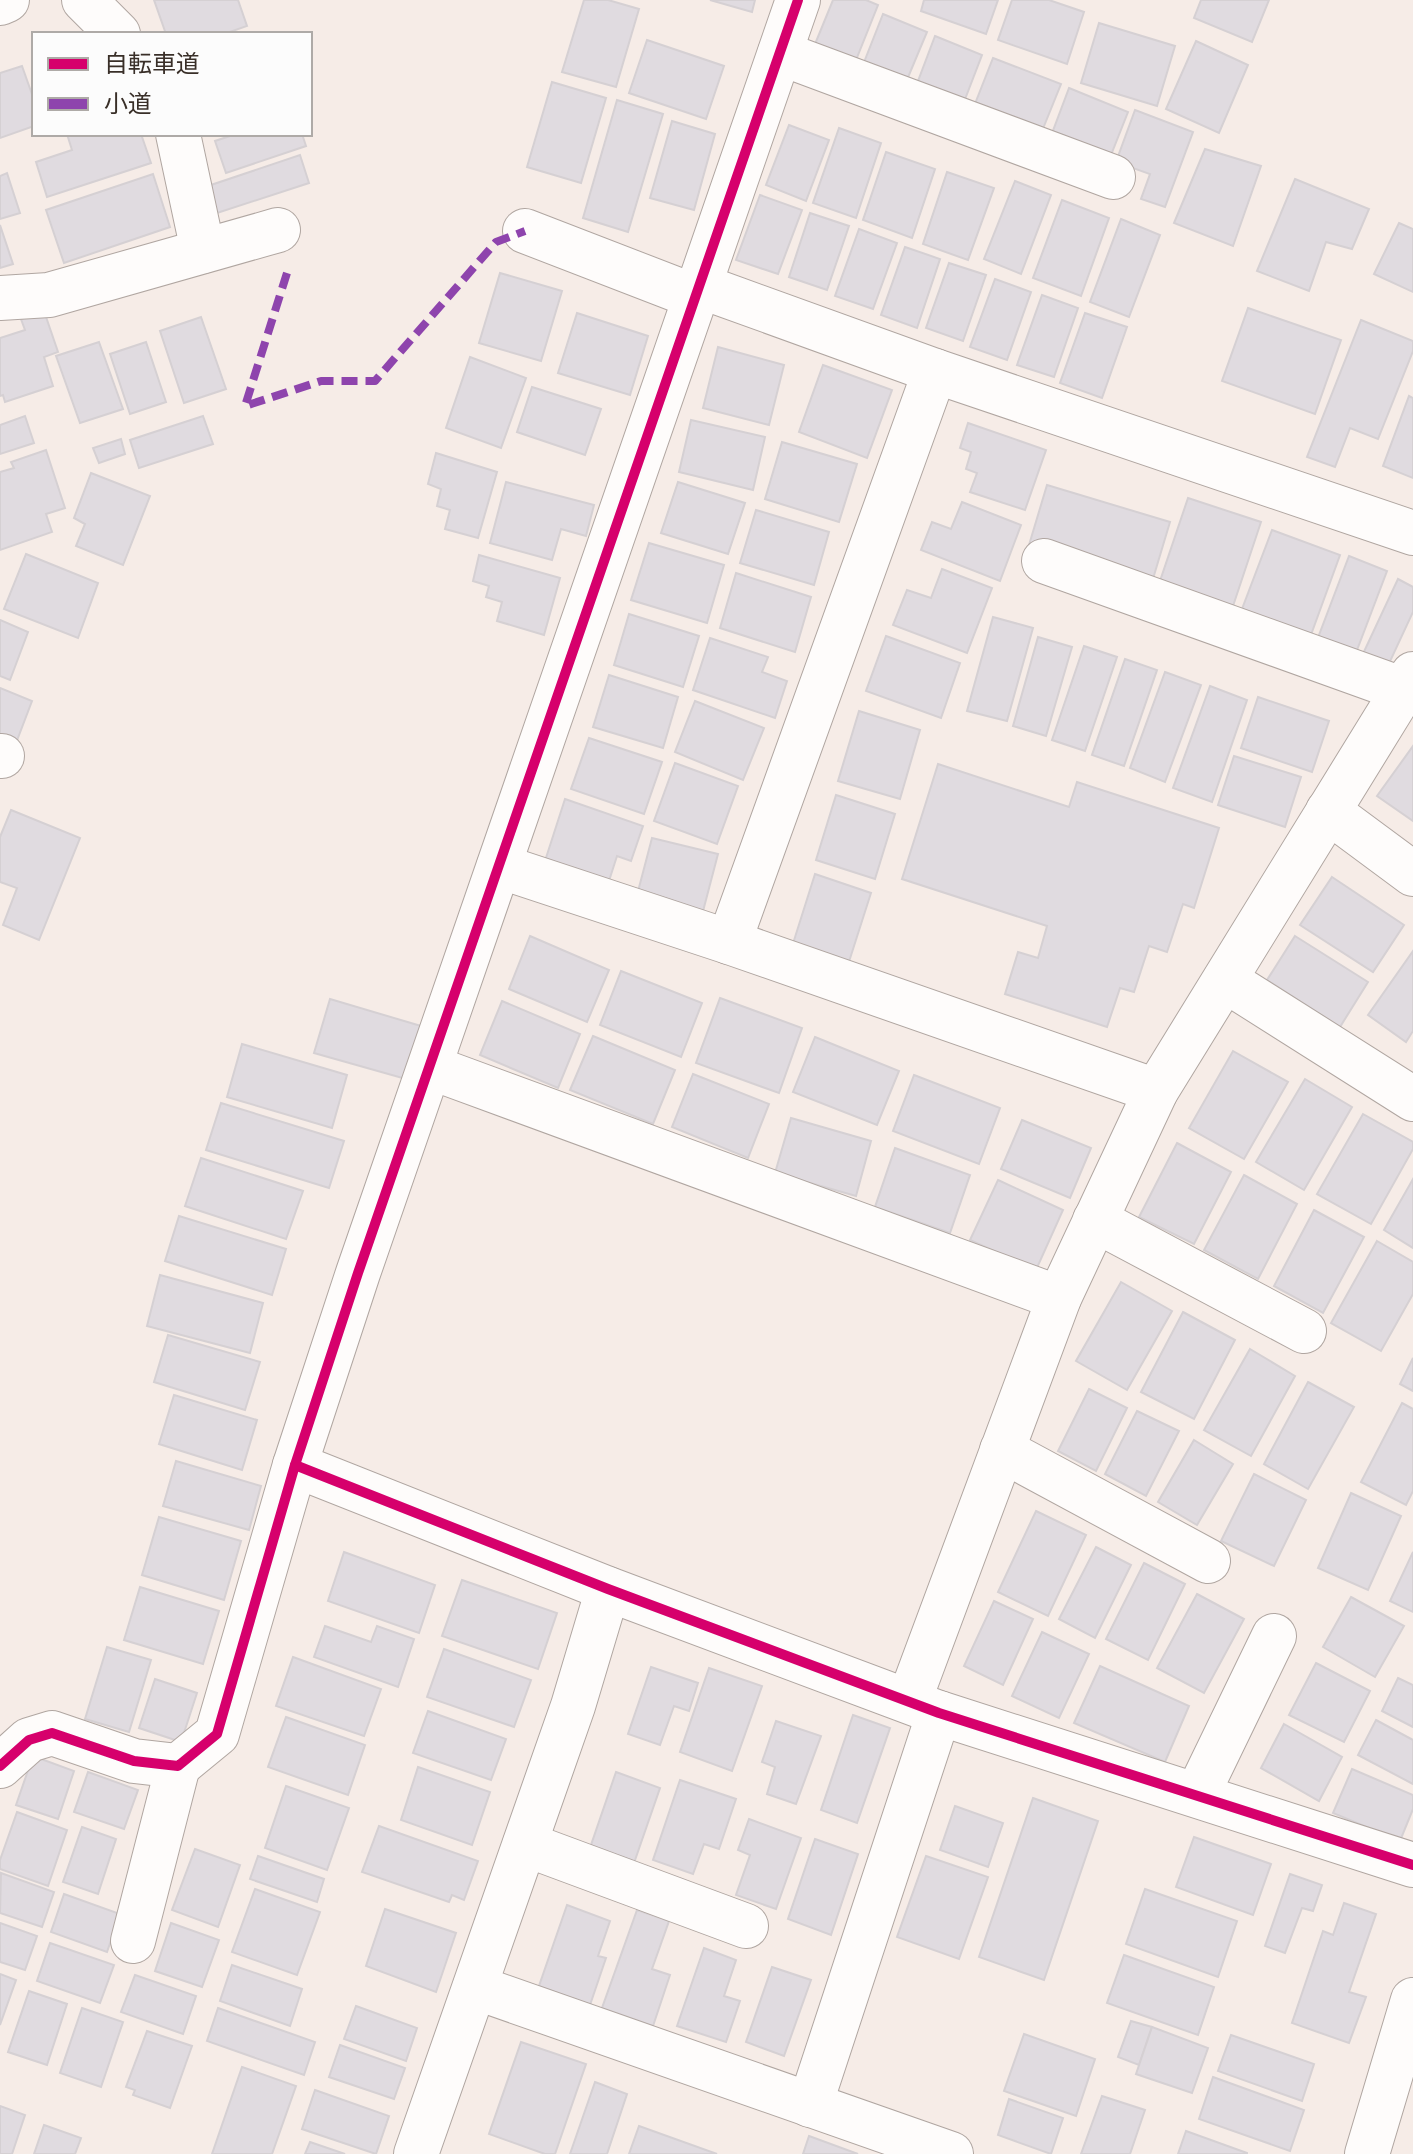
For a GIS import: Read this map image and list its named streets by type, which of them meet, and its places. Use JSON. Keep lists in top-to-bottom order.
{
  "legend": ["自転車道", "小道"]
}
